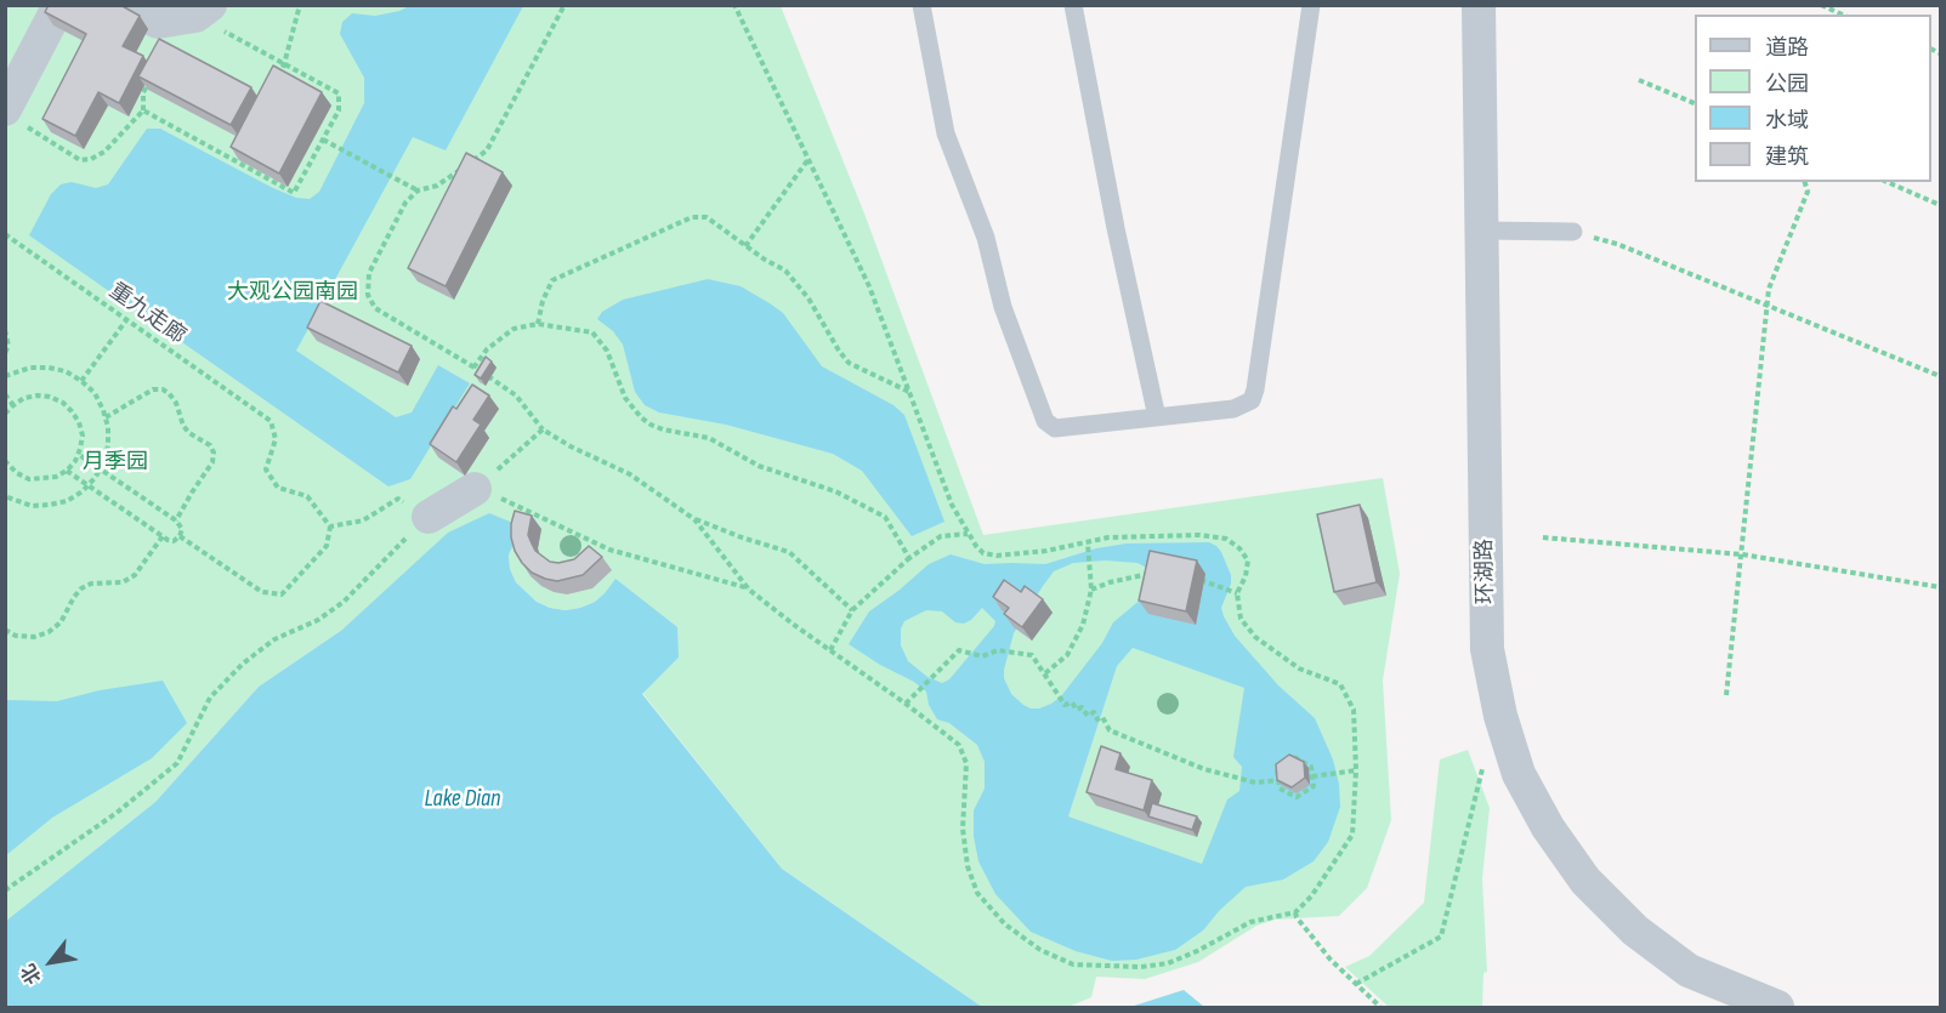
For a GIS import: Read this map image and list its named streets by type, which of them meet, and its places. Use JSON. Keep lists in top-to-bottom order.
{
  "streets": {
    "street": ["环湖路"],
    "path": ["重九走廊"]
  },
  "water": ["Lake Dian"],
  "parks": ["大观公园南园", "月季园"],
  "legend": [
    "道路",
    "公园",
    "水域",
    "建筑"
  ],
  "north": "bottom left"
}
